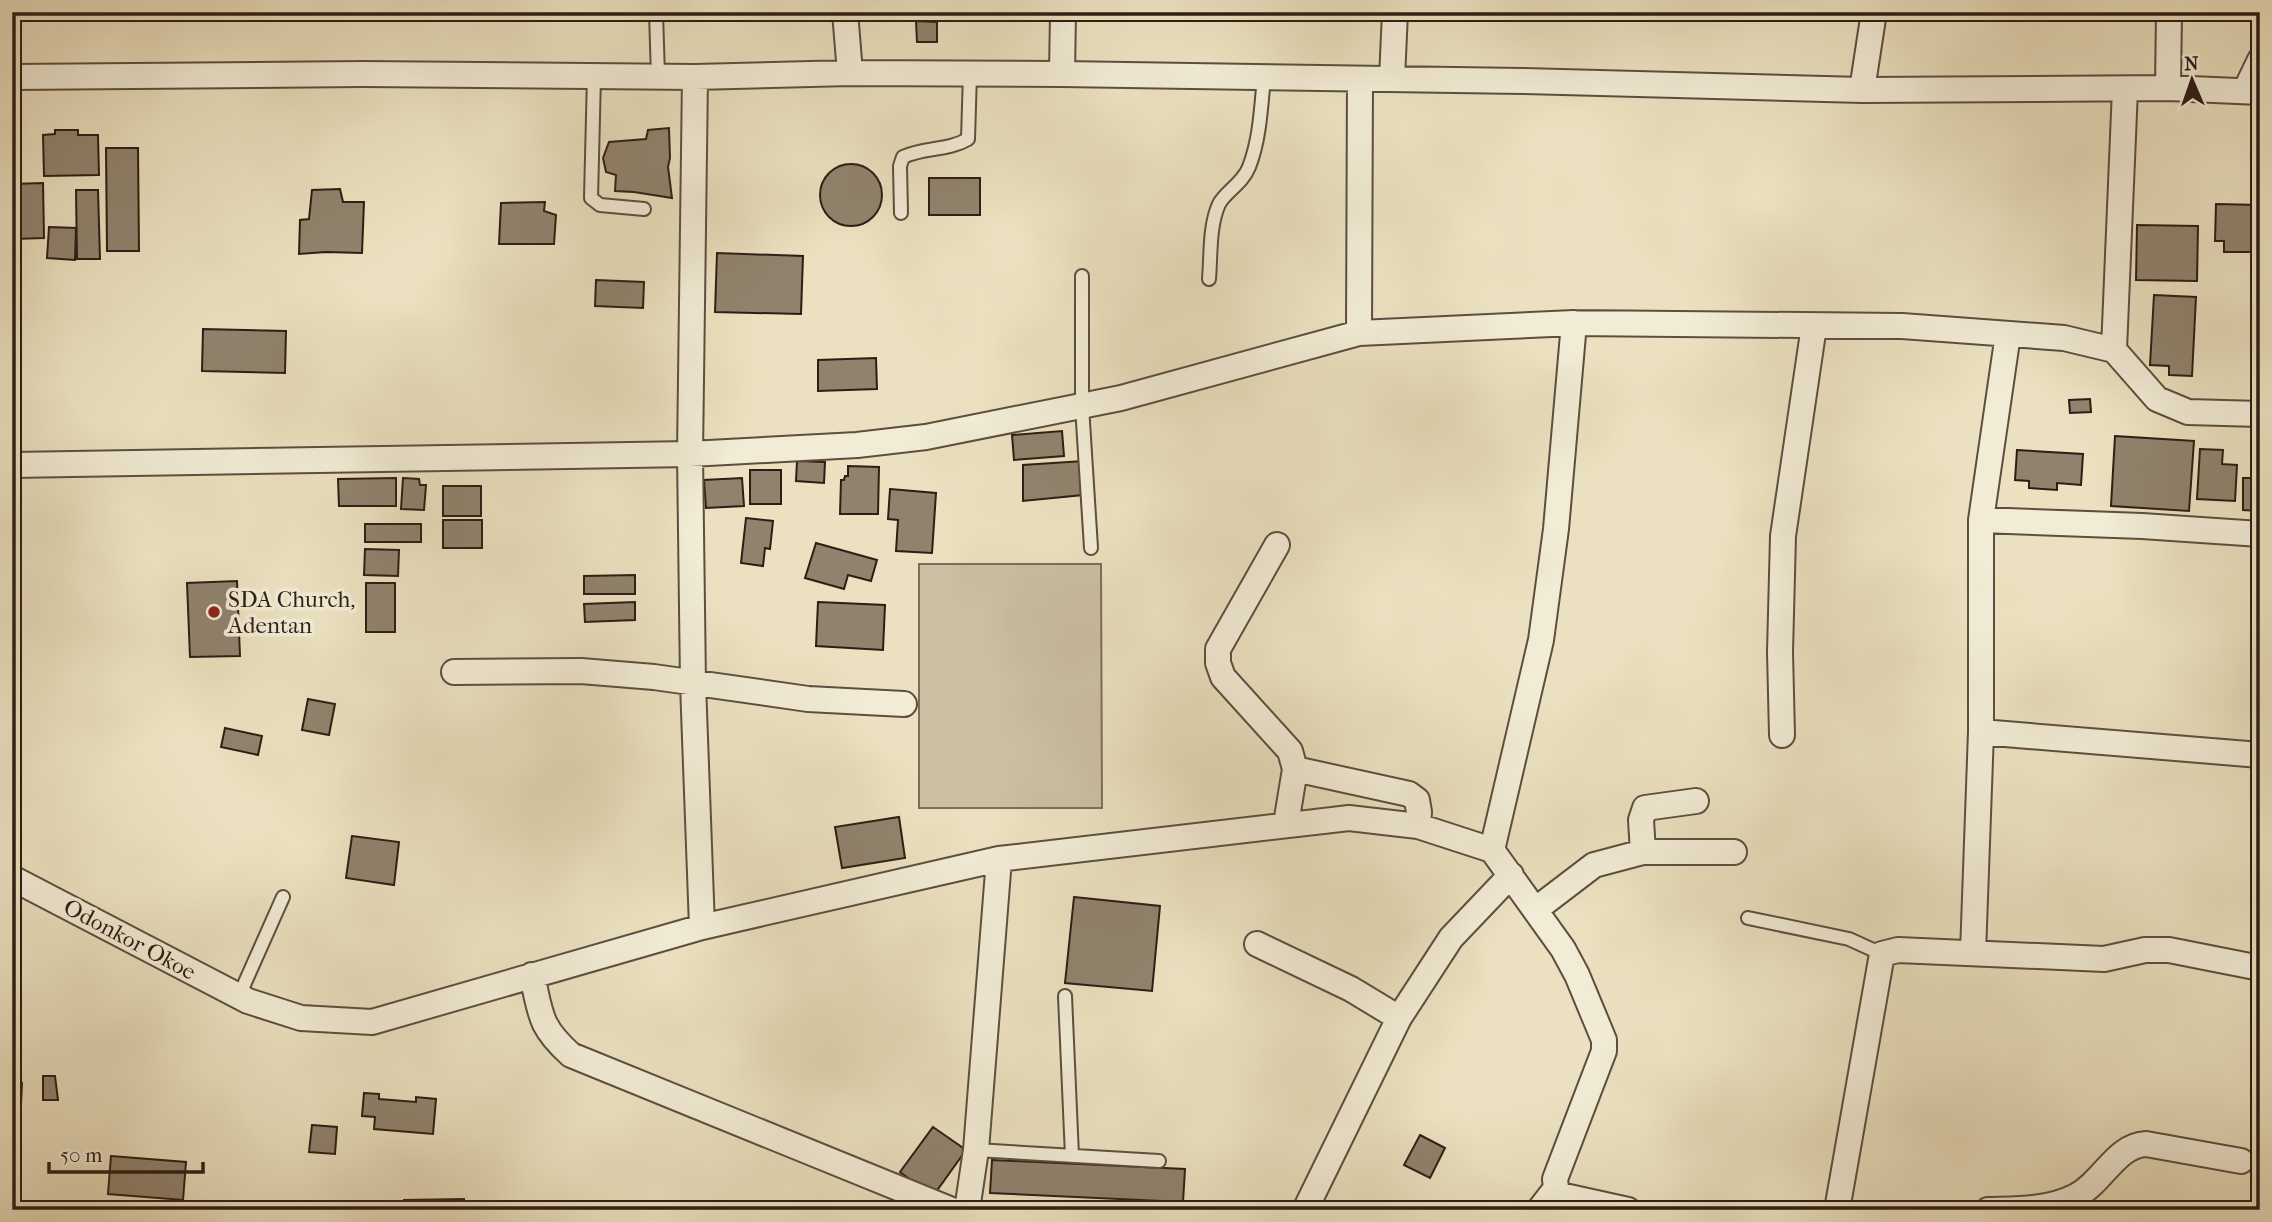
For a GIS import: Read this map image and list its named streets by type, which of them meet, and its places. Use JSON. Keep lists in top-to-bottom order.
{
  "streets": {
    "street": ["Odonkor Okoe"]
  },
  "places": ["SDA Church, Adentan"],
  "scale_bar": "50 m",
  "north": "top"
}
